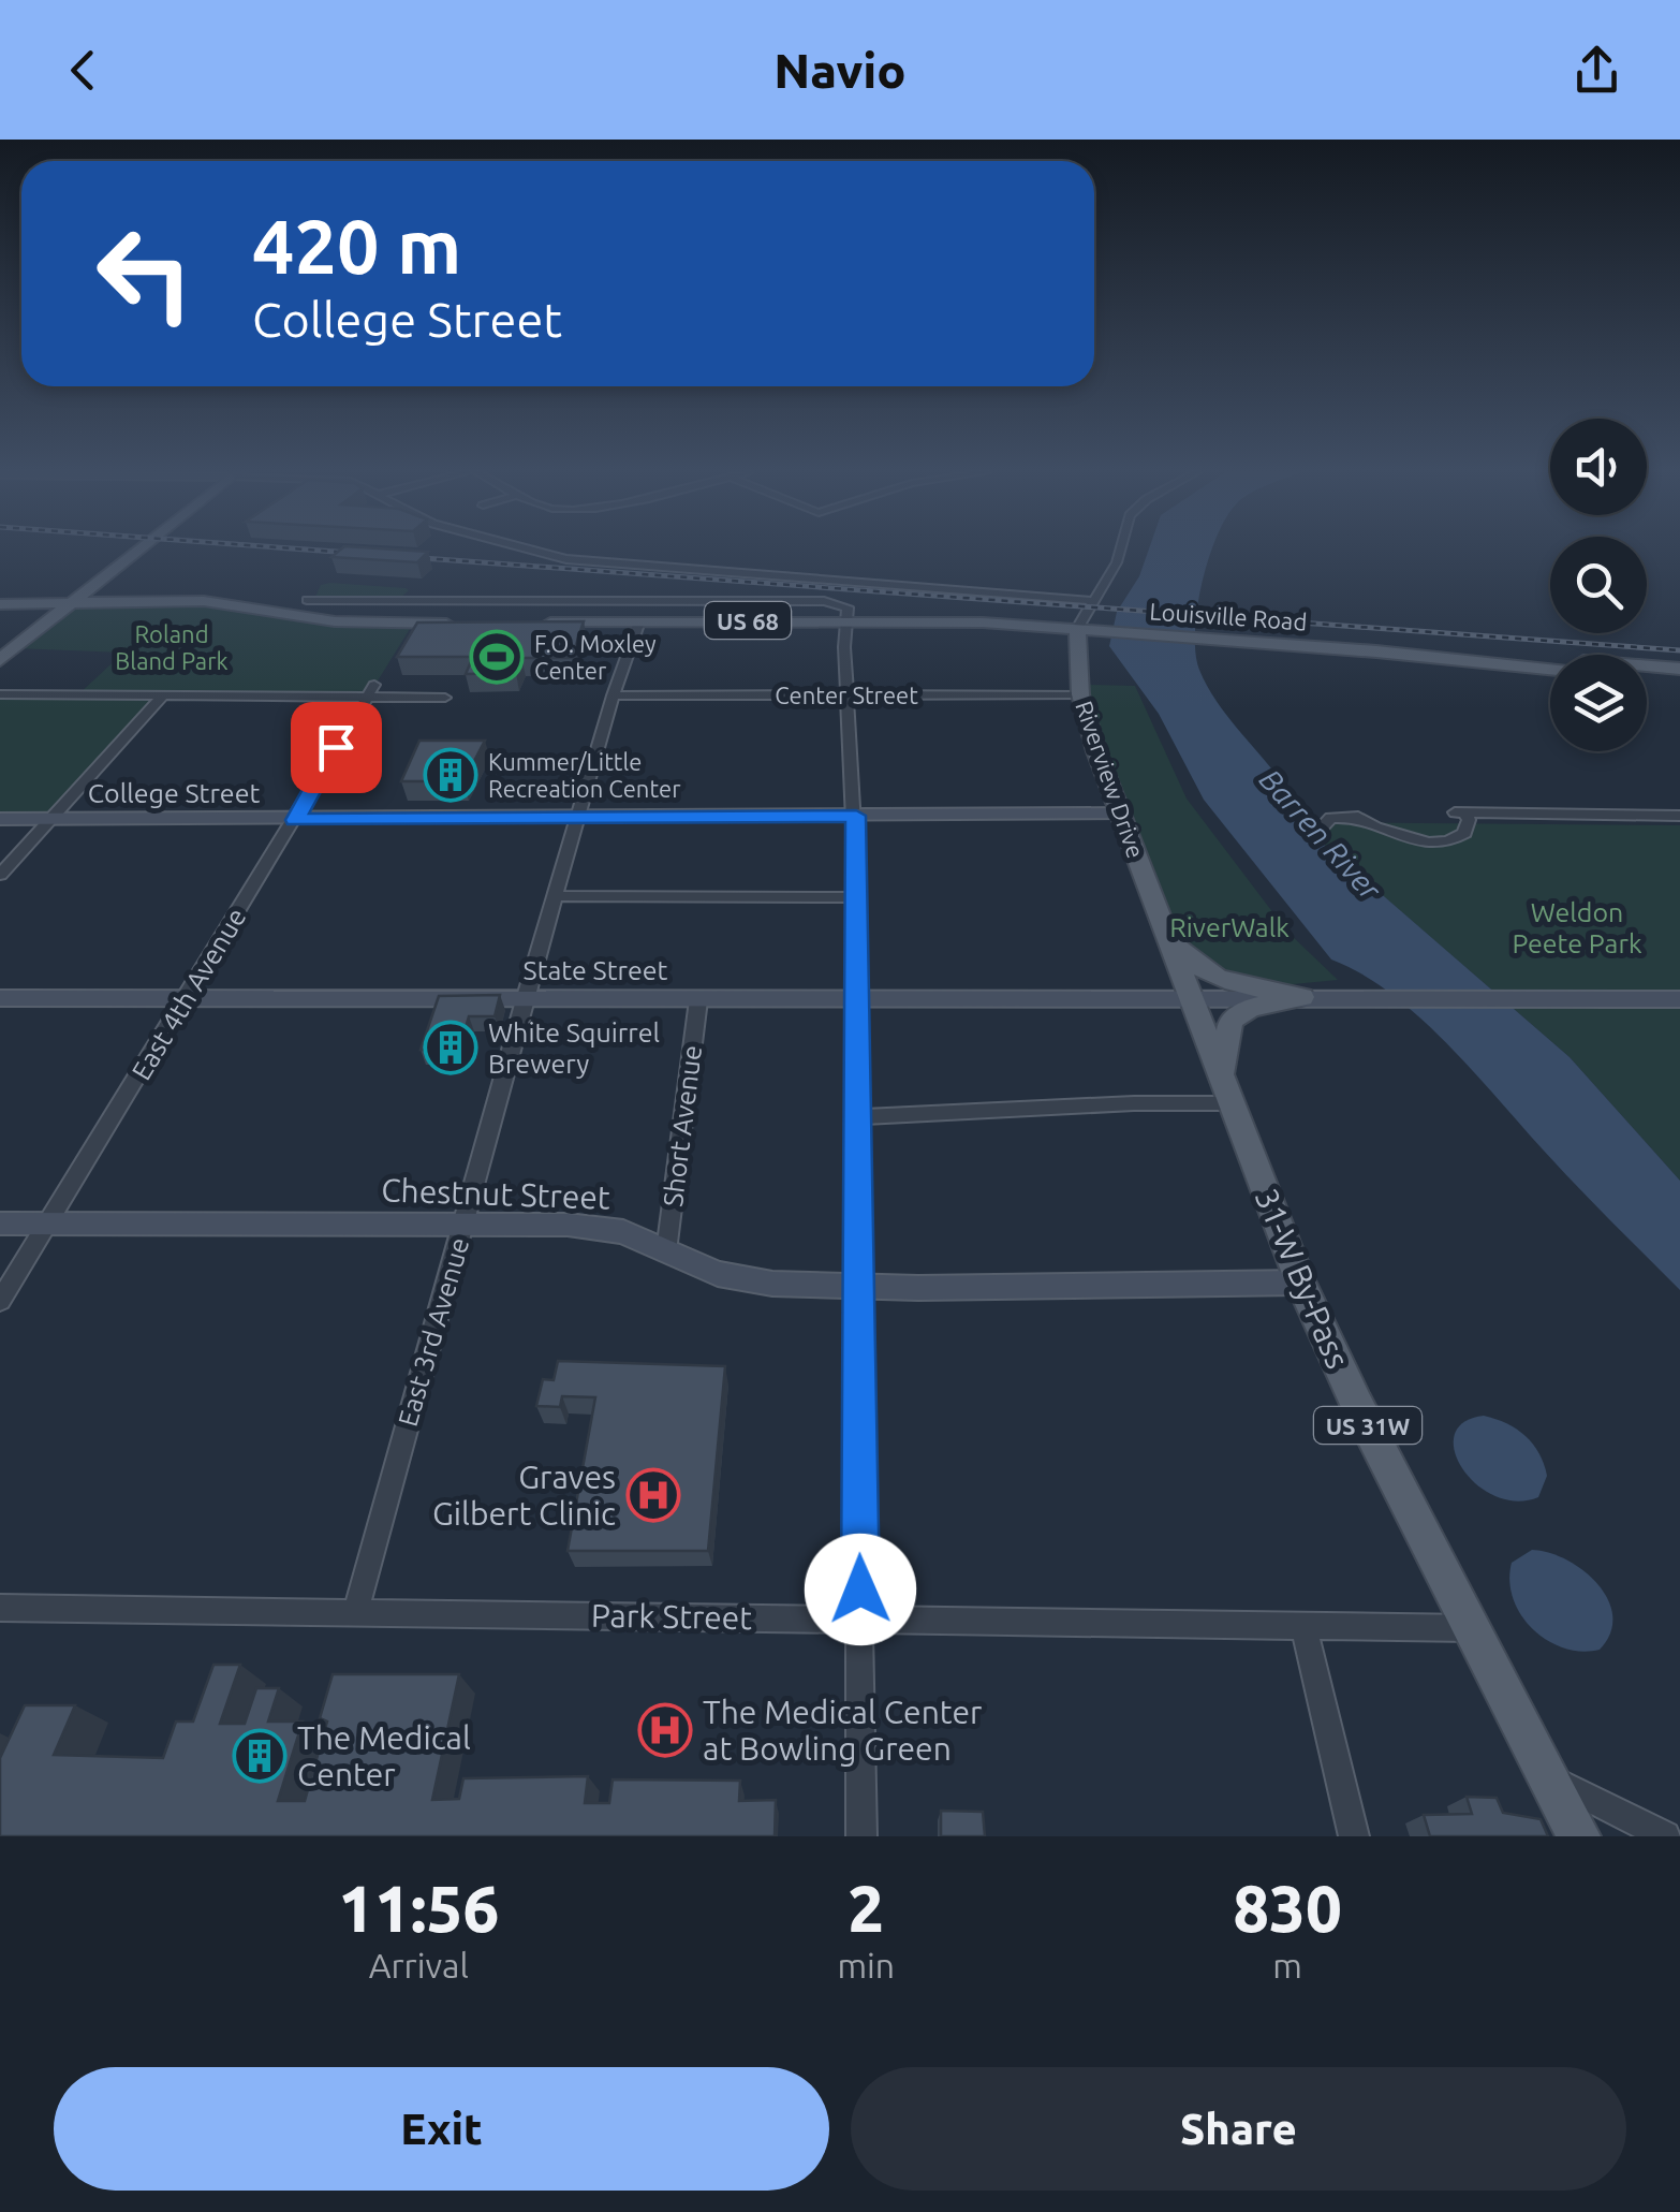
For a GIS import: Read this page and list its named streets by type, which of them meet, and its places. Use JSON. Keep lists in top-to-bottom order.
{
  "streets": {
    "main road": [
      "Louisville Road",
      "US 68",
      "Riverview Drive",
      "31-W By-Pass",
      "US 31W"
    ],
    "street": [
      "Center Street",
      "College Street",
      "State Street",
      "East 4th Avenue",
      "Short Avenue",
      "Chestnut Street",
      "East 3rd Avenue",
      "Park Street"
    ]
  },
  "crossings": [
    ["Louisville Road", "US 68"],
    ["Louisville Road", "Riverview Drive"],
    ["US 68", "Riverview Drive"],
    ["US 68", "East 3rd Avenue"],
    ["Center Street", "Riverview Drive"],
    ["Center Street", "East 3rd Avenue"],
    ["Riverview Drive", "College Street"],
    ["Riverview Drive", "State Street"],
    ["Riverview Drive", "31-W By-Pass"],
    ["College Street", "East 4th Avenue"],
    ["College Street", "East 3rd Avenue"],
    ["State Street", "East 4th Avenue"],
    ["State Street", "Short Avenue"],
    ["State Street", "31-W By-Pass"],
    ["State Street", "East 3rd Avenue"],
    ["East 4th Avenue", "Chestnut Street"],
    ["Short Avenue", "Chestnut Street"],
    ["Chestnut Street", "31-W By-Pass"],
    ["Chestnut Street", "East 3rd Avenue"],
    ["31-W By-Pass", "Park Street"],
    ["East 3rd Avenue", "Park Street"]
  ],
  "water": ["Barren River"],
  "parks": ["Roland Bland Park", "Weldon Peete Park", "RiverWalk"],
  "places": {
    "sports": ["F.O. Moxley Center"],
    "building": ["Kummer/Little Recreation Center", "White Squirrel Brewery", "The Medical Center"],
    "hospital": ["Graves Gilbert Clinic", "The Medical Center at Bowling Green"]
  },
  "page": {
    "header": "Navio",
    "turn": ["420 m", "College Street"],
    "eta": [
      "11:56",
      "Arrival",
      "2",
      "min",
      "830",
      "m"
    ],
    "buttons": ["Exit", "Share"]
  }
}
